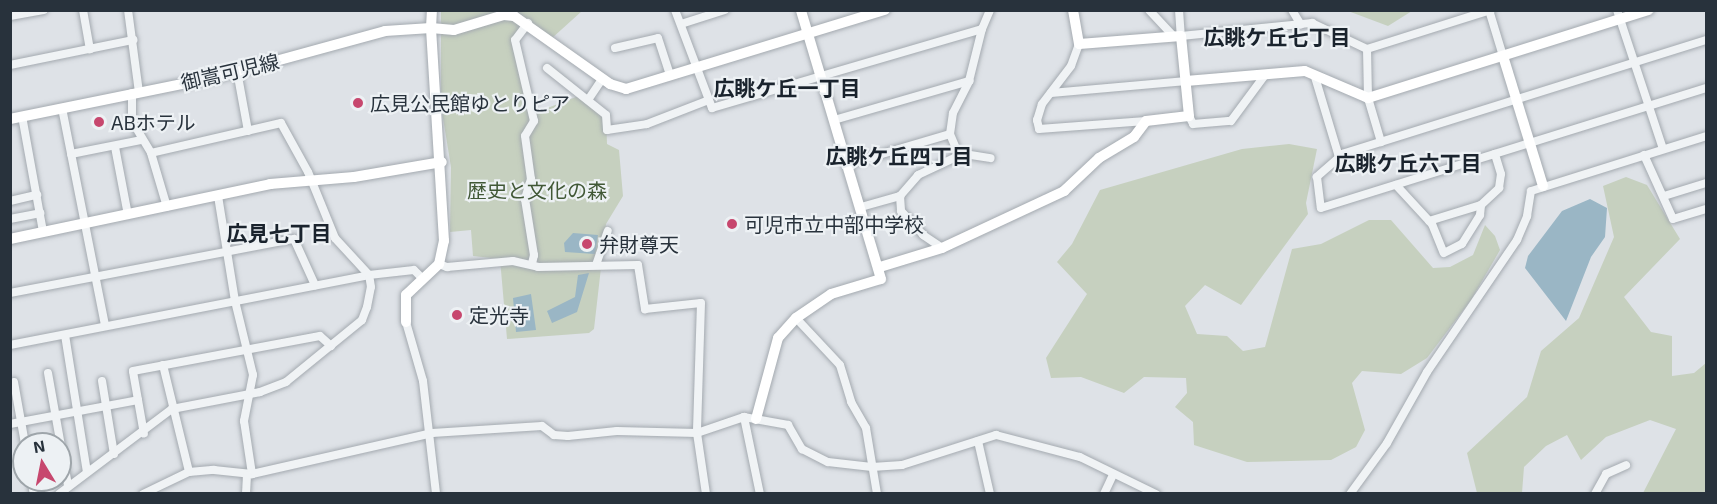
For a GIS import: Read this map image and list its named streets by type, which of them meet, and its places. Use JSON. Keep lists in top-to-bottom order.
{
  "streets": {
    "street": ["御嵩可児線"]
  },
  "districts": [
    "広眺ケ丘七丁目",
    "広眺ケ丘一丁目",
    "広眺ケ丘四丁目",
    "広眺ケ丘六丁目",
    "広見七丁目"
  ],
  "parks": ["歴史と文化の森"],
  "places": [
    "広見公民館ゆとりピア",
    "ABホテル",
    "可児市立中部中学校",
    "弁財尊天",
    "定光寺"
  ],
  "north": "top"
}
